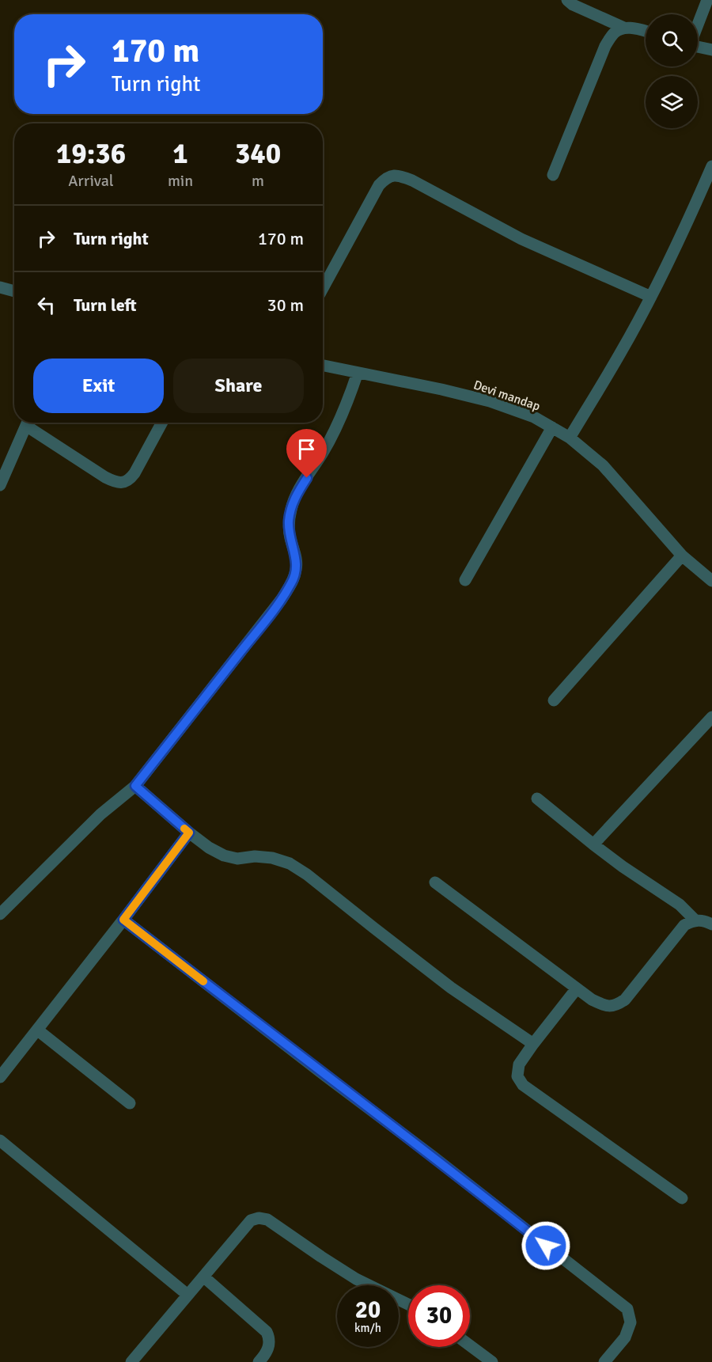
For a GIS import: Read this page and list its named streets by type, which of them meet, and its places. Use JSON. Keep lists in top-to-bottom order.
{
  "streets": {
    "street": ["Devi mandap"]
  },
  "page": {
    "turn": ["170 m", "Turn right"],
    "eta": [
      "19:36",
      "Arrival",
      "1",
      "min",
      "340",
      "m"
    ],
    "list": [
      {
        "name": "Turn right",
        "value": "170 m"
      },
      {
        "name": "Turn left",
        "value": "30 m"
      }
    ],
    "buttons": ["Exit", "Share"],
    "speed": "20 km/h",
    "limit": "30"
  }
}
